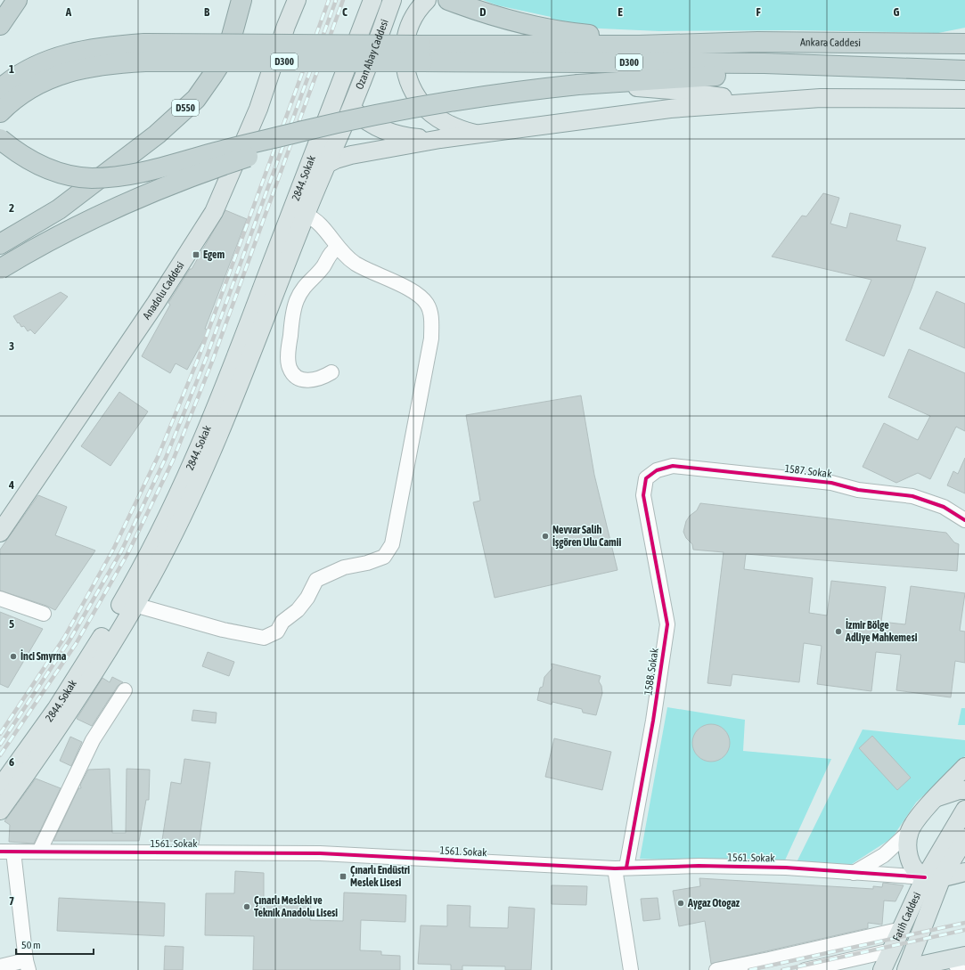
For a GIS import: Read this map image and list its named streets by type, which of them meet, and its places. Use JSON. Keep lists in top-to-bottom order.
{
  "streets": {
    "highway": ["Ankara Caddesi", "D300", "D550"],
    "main road": [
      "Ozan Abay Caddesi",
      "2844. Sokak",
      "Anadolu Caddesi",
      "Fatih Caddesi"
    ],
    "street": ["1587. Sokak", "1588. Sokak", "1561. Sokak"]
  },
  "crossings": [
    ["Ankara Caddesi", "D300"],
    ["Ozan Abay Caddesi", "2844. Sokak"],
    ["1587. Sokak", "1588. Sokak"],
    ["1588. Sokak", "1561. Sokak"],
    ["1561. Sokak", "Fatih Caddesi"]
  ],
  "places": {
    "transit": ["Egem", "Çınarlı Endüstri Meslek Lisesi"],
    "other": [
      "Nevvar Salih İşgören Ulu Camii",
      "İzmir Bölge Adliye Mahkemesi",
      "İnci Smyrna",
      "Aygaz Otogaz",
      "Çınarlı Mesleki ve Teknik Anadolu Lisesi"
    ]
  },
  "scale_bar": "50 m",
  "grid": {
    "columns": [
      "A",
      "B",
      "C",
      "D",
      "E",
      "F",
      "G"
    ],
    "rows": [
      "1",
      "2",
      "3",
      "4",
      "5",
      "6",
      "7"
    ]
  }
}
